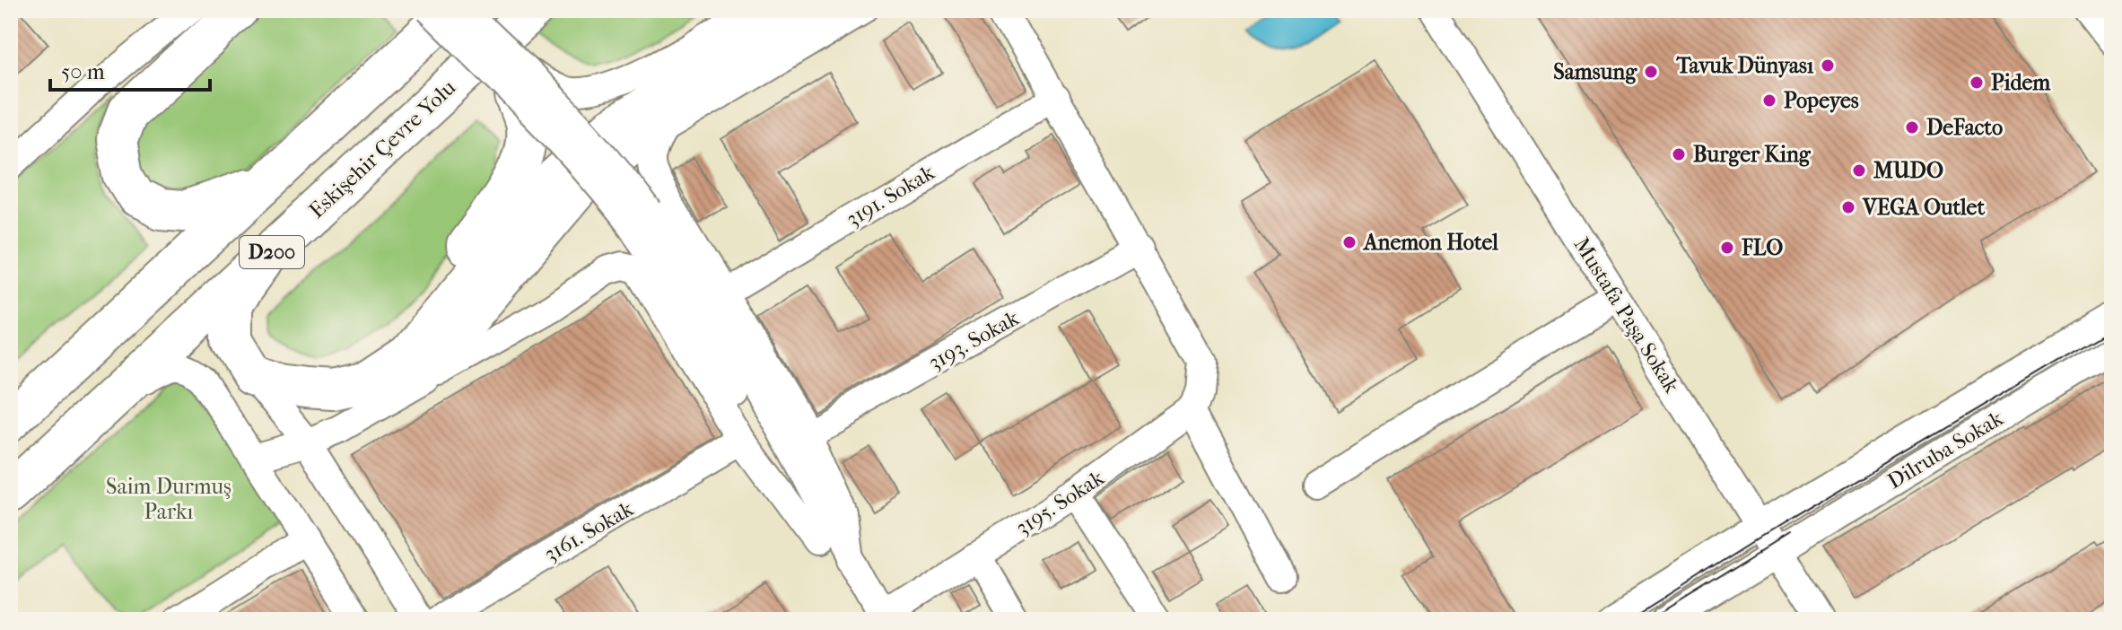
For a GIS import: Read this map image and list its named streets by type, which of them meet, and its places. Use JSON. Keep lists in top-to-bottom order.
{
  "streets": {
    "highway": ["Eskişehir Çevre Yolu", "D200"],
    "street": [
      "3191. Sokak",
      "Mustafa Paşa Sokak",
      "3193. Sokak",
      "Dilruba Sokak",
      "3195. Sokak",
      "3161. Sokak"
    ]
  },
  "crossings": [
    ["Mustafa Paşa Sokak", "Dilruba Sokak"]
  ],
  "parks": ["Saim Durmuş Parkı"],
  "places": [
    "Tavuk Dünyası",
    "Samsung",
    "Pidem",
    "Popeyes",
    "DeFacto",
    "Burger King",
    "MUDO",
    "VEGA Outlet",
    "Anemon Hotel",
    "FLO"
  ],
  "scale_bar": "50 m"
}
